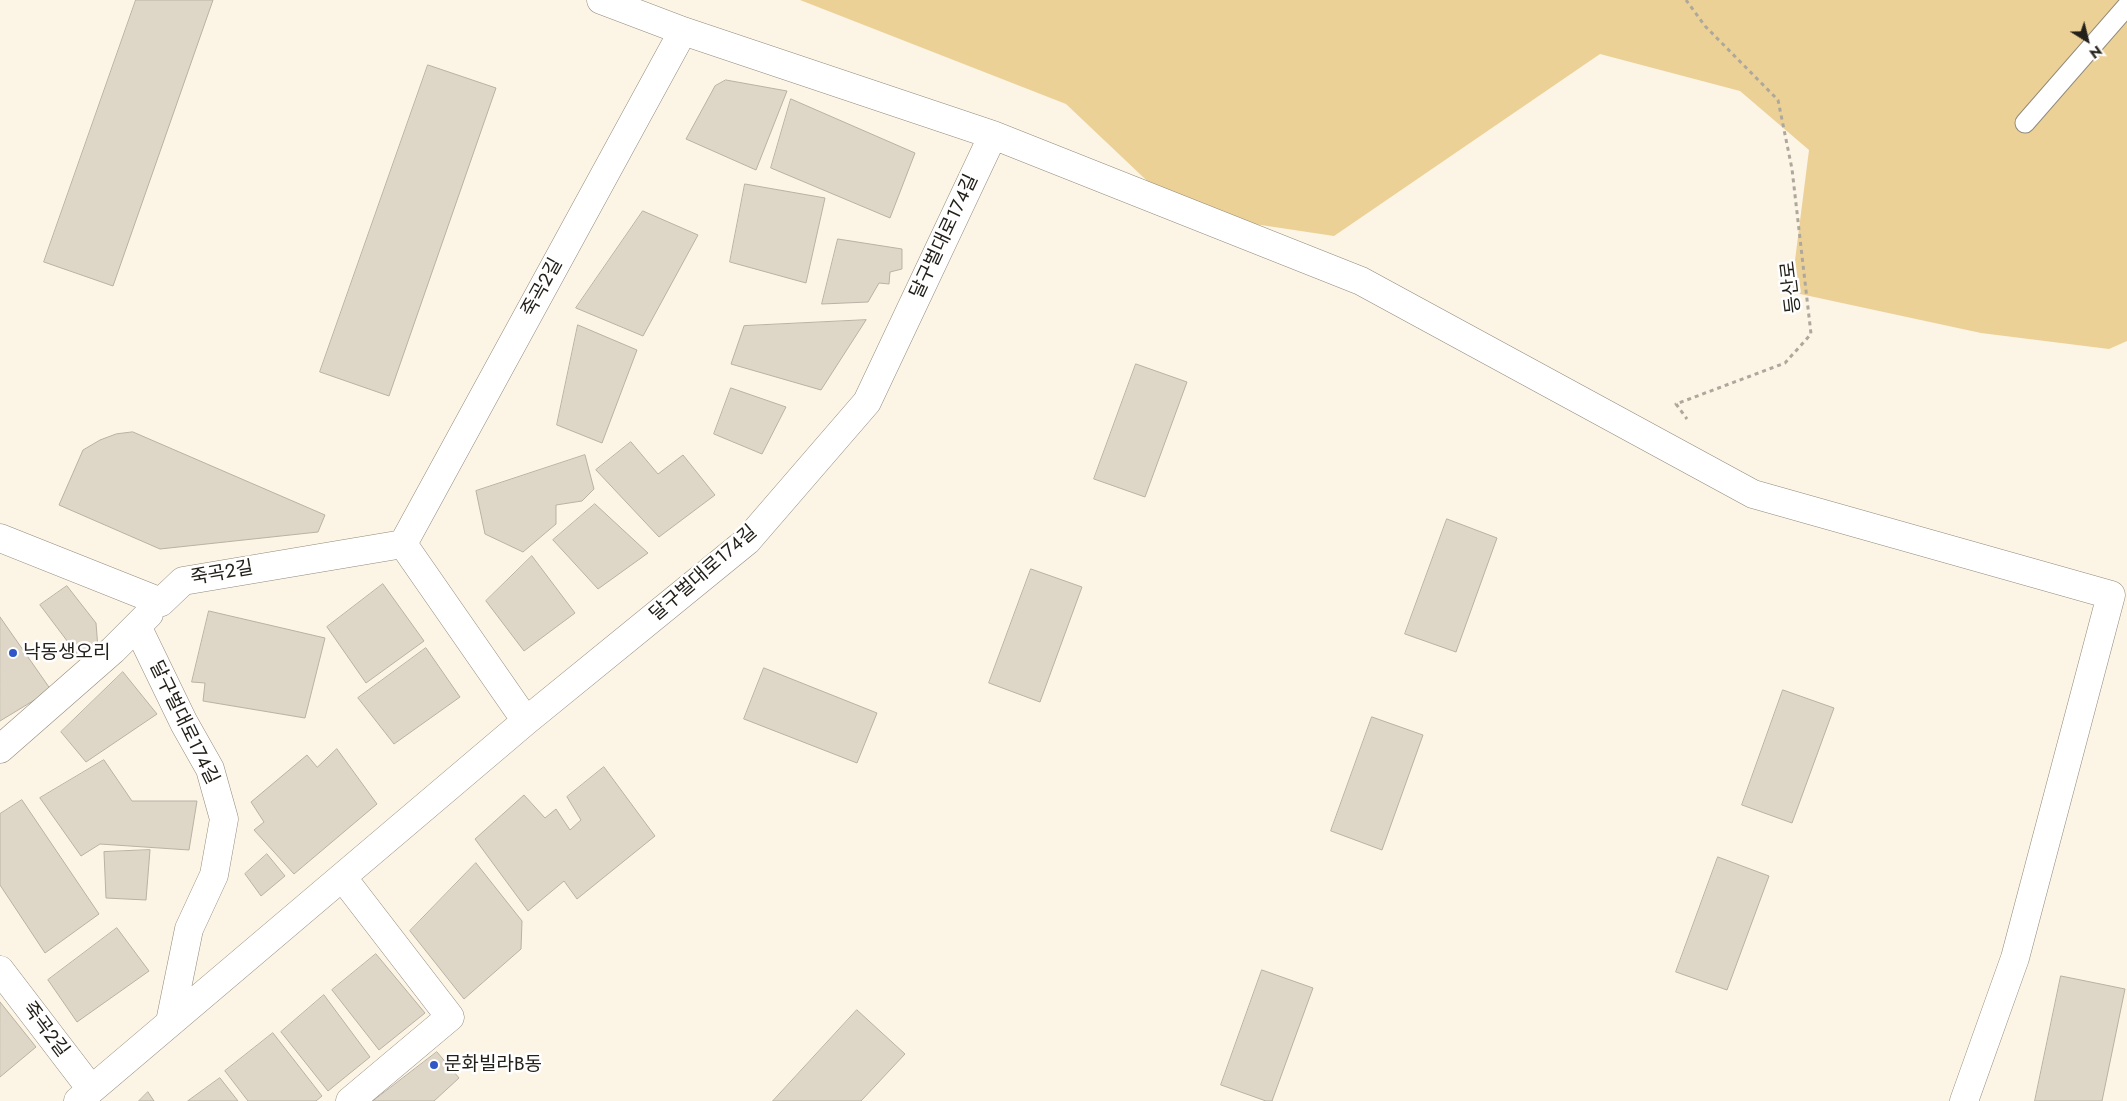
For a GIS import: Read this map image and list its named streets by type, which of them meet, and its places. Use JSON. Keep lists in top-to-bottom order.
{
  "streets": {
    "street": ["달구벌대로174길", "죽곡2길"],
    "path": ["등산로"]
  },
  "crossings": [
    ["달구벌대로174길", "죽곡2길"]
  ],
  "places": ["낙동생오리", "문화빌라B동"],
  "north": "bottom right"
}
